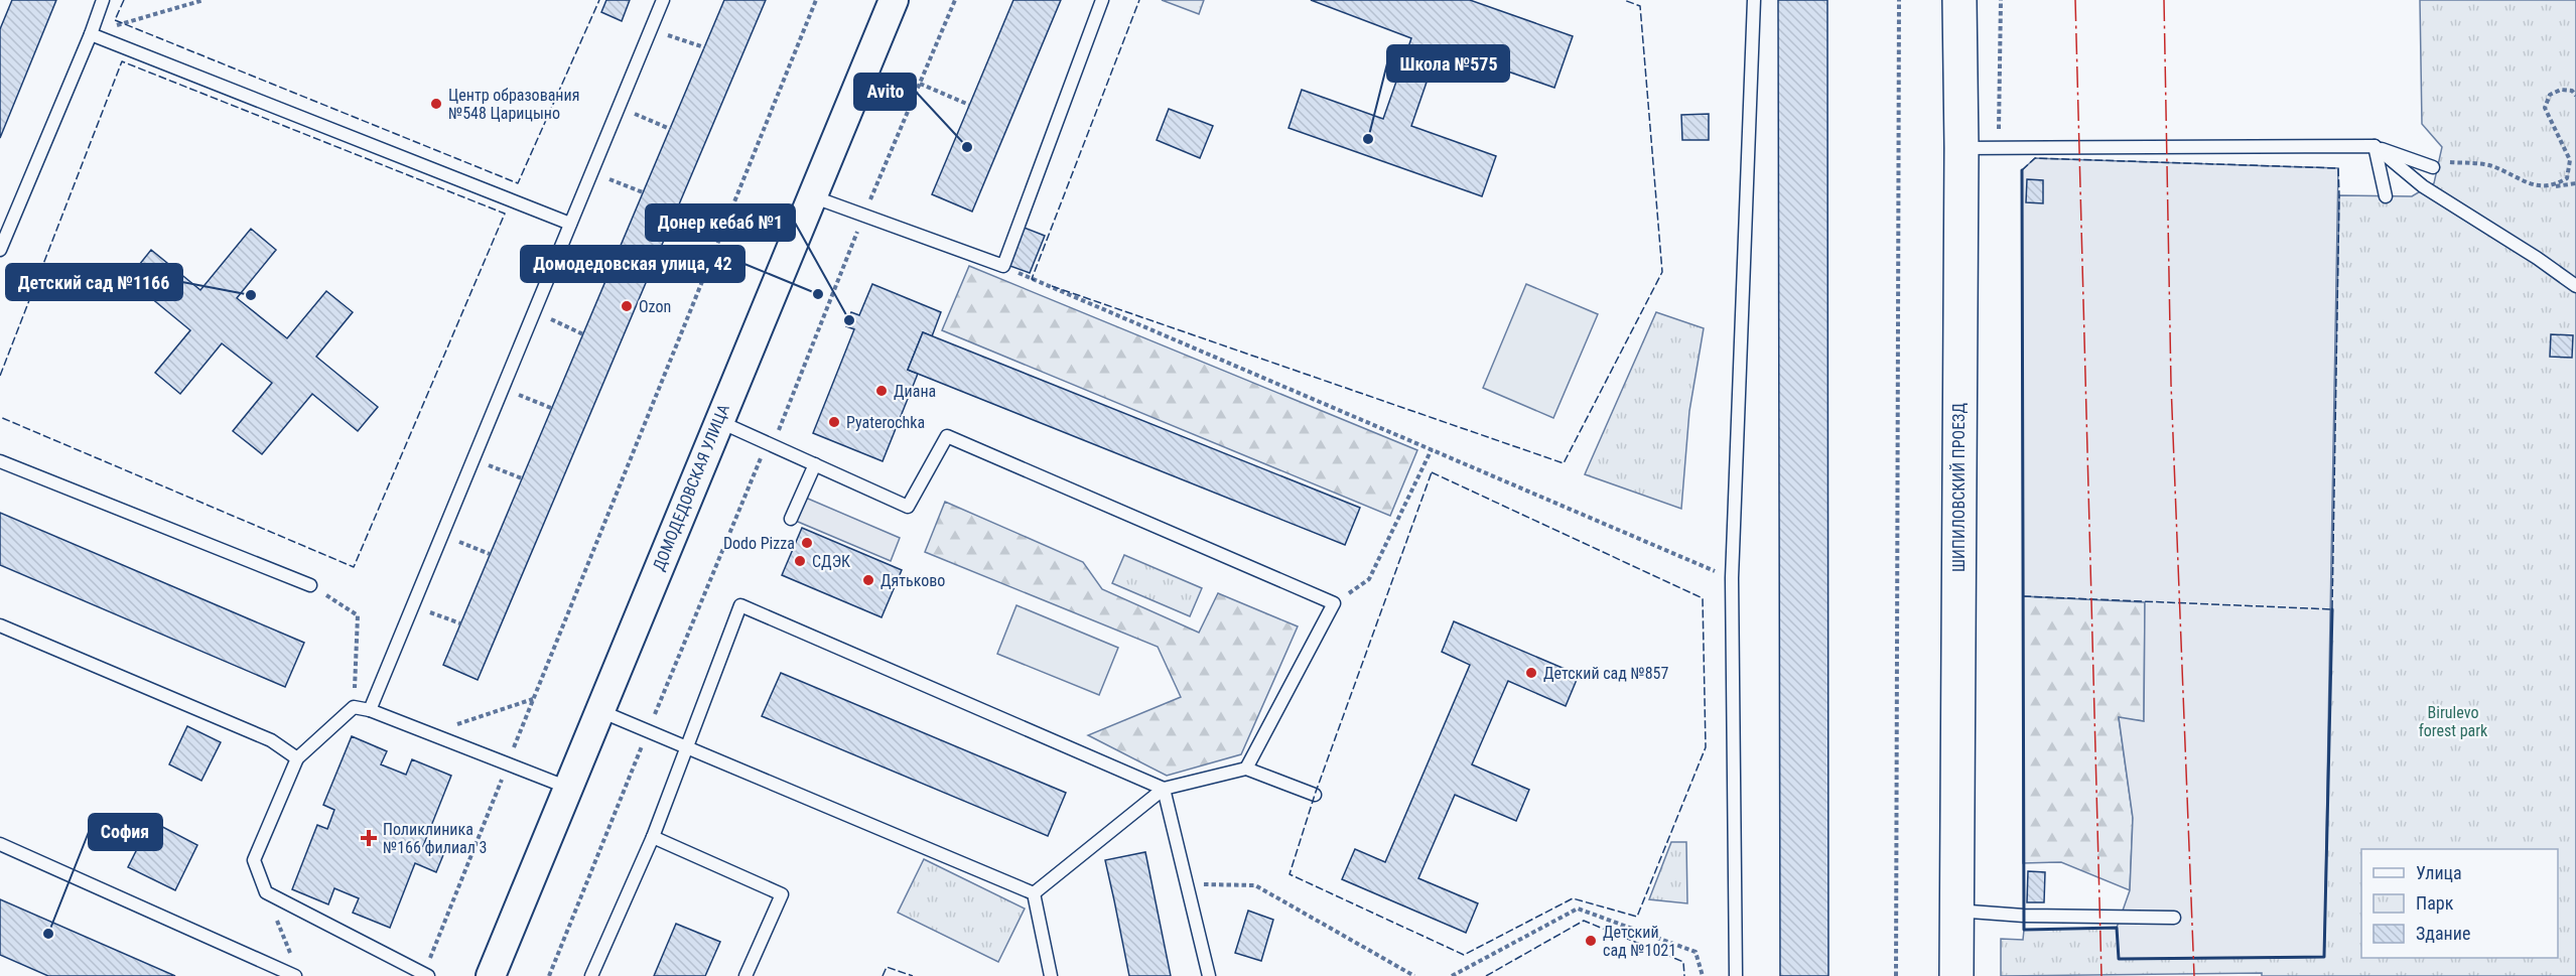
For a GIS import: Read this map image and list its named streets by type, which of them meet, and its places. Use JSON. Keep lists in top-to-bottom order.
{
  "streets": {
    "main road": ["ШИПИЛОВСКИЙ ПРОЕЗД"],
    "street": ["ДОМОДЕДОВСКАЯ УЛИЦА"]
  },
  "parks": ["Birulevo forest park"],
  "places": {
    "other": [
      "Центр образования №548 Царицыно",
      "Школа №575",
      "Avito",
      "Домодедовская улица, 42",
      "Детский сад №1166",
      "Ozon",
      "Донер кебаб №1",
      "Диана",
      "Pyaterochka",
      "Dodo Pizza",
      "СДЭК",
      "Дятьково",
      "Детский сад №857",
      "София",
      "Детский сад №1021"
    ],
    "health": ["Поликлиника №166 филиал 3"]
  },
  "legend": ["Улица", "Парк", "Здание"]
}
